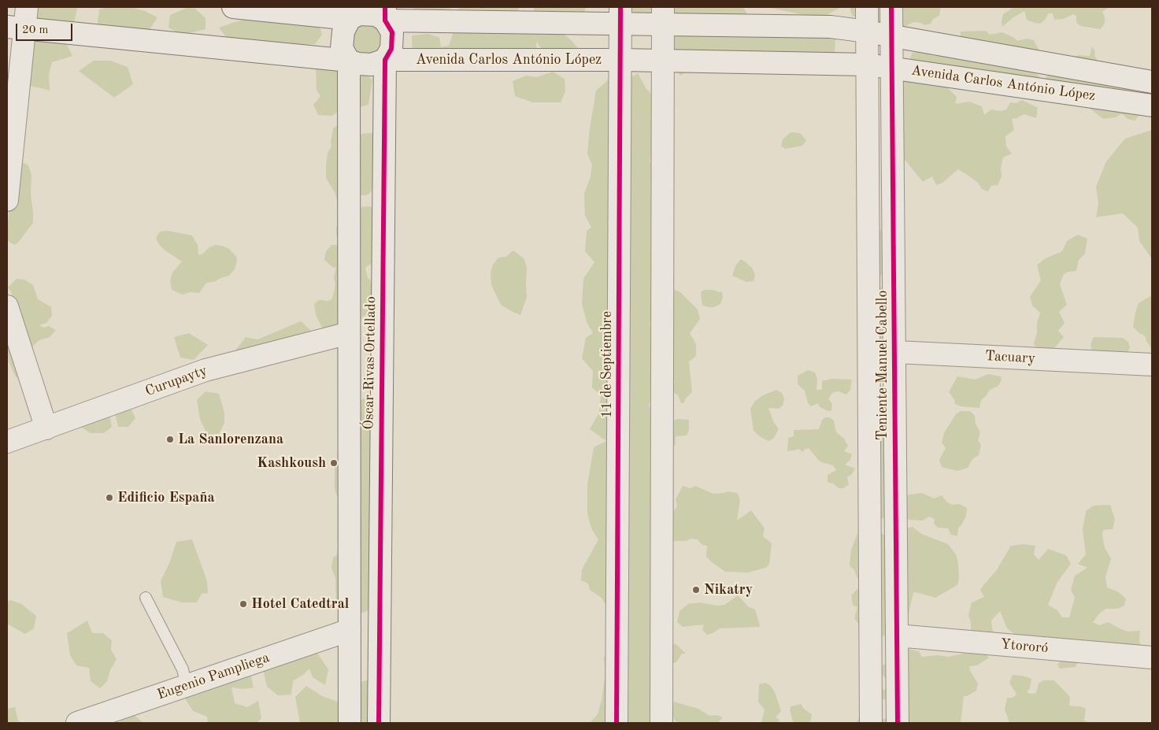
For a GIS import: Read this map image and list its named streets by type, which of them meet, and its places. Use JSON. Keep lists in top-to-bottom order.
{
  "streets": {
    "street": [
      "Avenida Carlos António López",
      "Tacuary",
      "Óscar Rivas Ortellado",
      "11 de Septiembre",
      "Teniente Manuel Cabello",
      "Curupayty",
      "Ytororó",
      "Eugenio Pampliega"
    ]
  },
  "crossings": [
    ["Avenida Carlos António López", "Óscar Rivas Ortellado"],
    ["Avenida Carlos António López", "11 de Septiembre"],
    ["Avenida Carlos António López", "Teniente Manuel Cabello"],
    ["Tacuary", "Teniente Manuel Cabello"],
    ["Óscar Rivas Ortellado", "Curupayty"],
    ["Óscar Rivas Ortellado", "Eugenio Pampliega"],
    ["Teniente Manuel Cabello", "Ytororó"]
  ],
  "places": [
    "La Sanlorenzana",
    "Kashkoush",
    "Edificio España",
    "Nikatry",
    "Hotel Catedtral"
  ],
  "scale_bar": "20 m"
}
